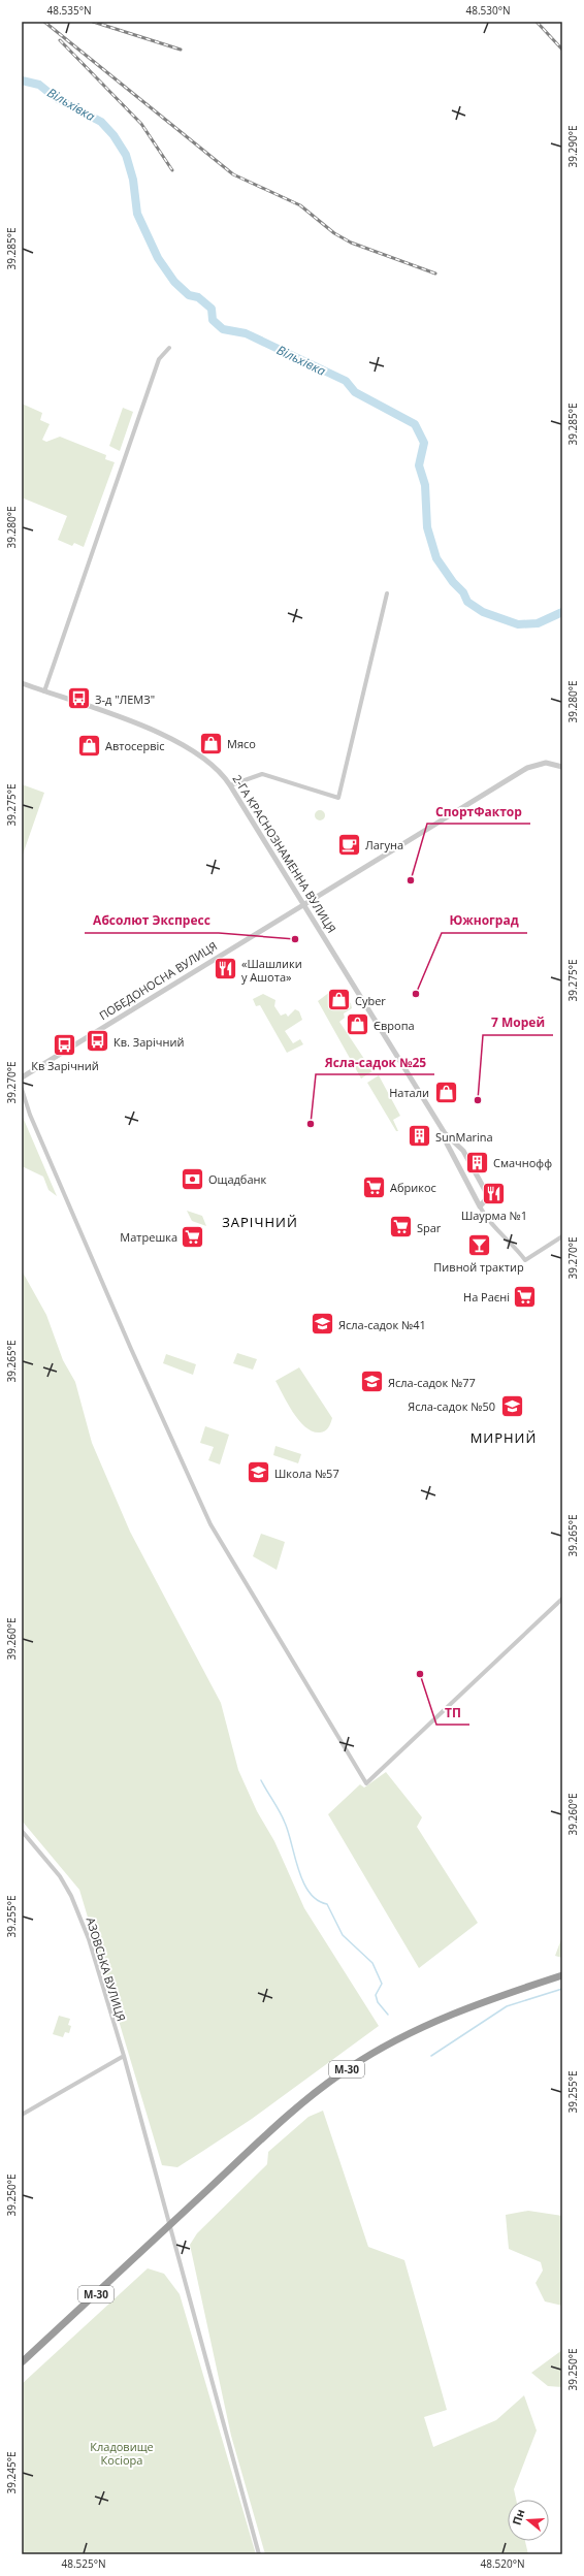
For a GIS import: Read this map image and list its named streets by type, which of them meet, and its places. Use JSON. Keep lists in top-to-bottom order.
{
  "streets": {
    "highway": ["М-30"],
    "street": ["2-ГА КРАСНОЗНАМЕННА ВУЛИЦЯ", "ПОБЕДОНОСНА ВУЛИЦЯ", "АЗОВСЬКА ВУЛИЦЯ"]
  },
  "crossings": [
    ["2-ГА КРАСНОЗНАМЕННА ВУЛИЦЯ", "ПОБЕДОНОСНА ВУЛИЦЯ"],
    ["АЗОВСЬКА ВУЛИЦЯ", "М-30"]
  ],
  "districts": ["ЗАРІЧНИЙ", "МИРНИЙ"],
  "water": ["Вільхівка"],
  "parks": ["Кладовище Косіора"],
  "places": {
    "bus stop": ["З-д \"ЛЕМЗ\"", "Кв. Зарічний", "Кв Зарічний"],
    "shop": [
      "Мясо",
      "Автосервіс",
      "Cyber",
      "Європа",
      "Натали"
    ],
    "cafe": ["Лагуна"],
    "other": [
      "СпортФактор",
      "Абсолют Экспресс",
      "Южноград",
      "7 Морей",
      "Ясла-садок №25",
      "ТП"
    ],
    "restaurant": ["«Шашлики у Ашота»", "Шаурма №1"],
    "building": ["SunMarina", "Смачнофф"],
    "bank": ["Ощадбанк"],
    "supermarket": [
      "Абрикос",
      "Spar",
      "Матрешка",
      "На Раєні"
    ],
    "bar": ["Пивной трактир"],
    "school or university": [
      "Ясла-садок №41",
      "Ясла-садок №77",
      "Ясла-садок №50",
      "Школа №57"
    ]
  },
  "north": "left",
  "coordinates": [
    "48.535°N",
    "48.530°N",
    "39.290°E",
    "39.285°E",
    "39.280°E",
    "39.275°E",
    "39.270°E",
    "39.265°E",
    "39.260°E",
    "39.255°E",
    "39.250°E",
    "39.245°E",
    "48.525°N",
    "48.520°N"
  ]
}
